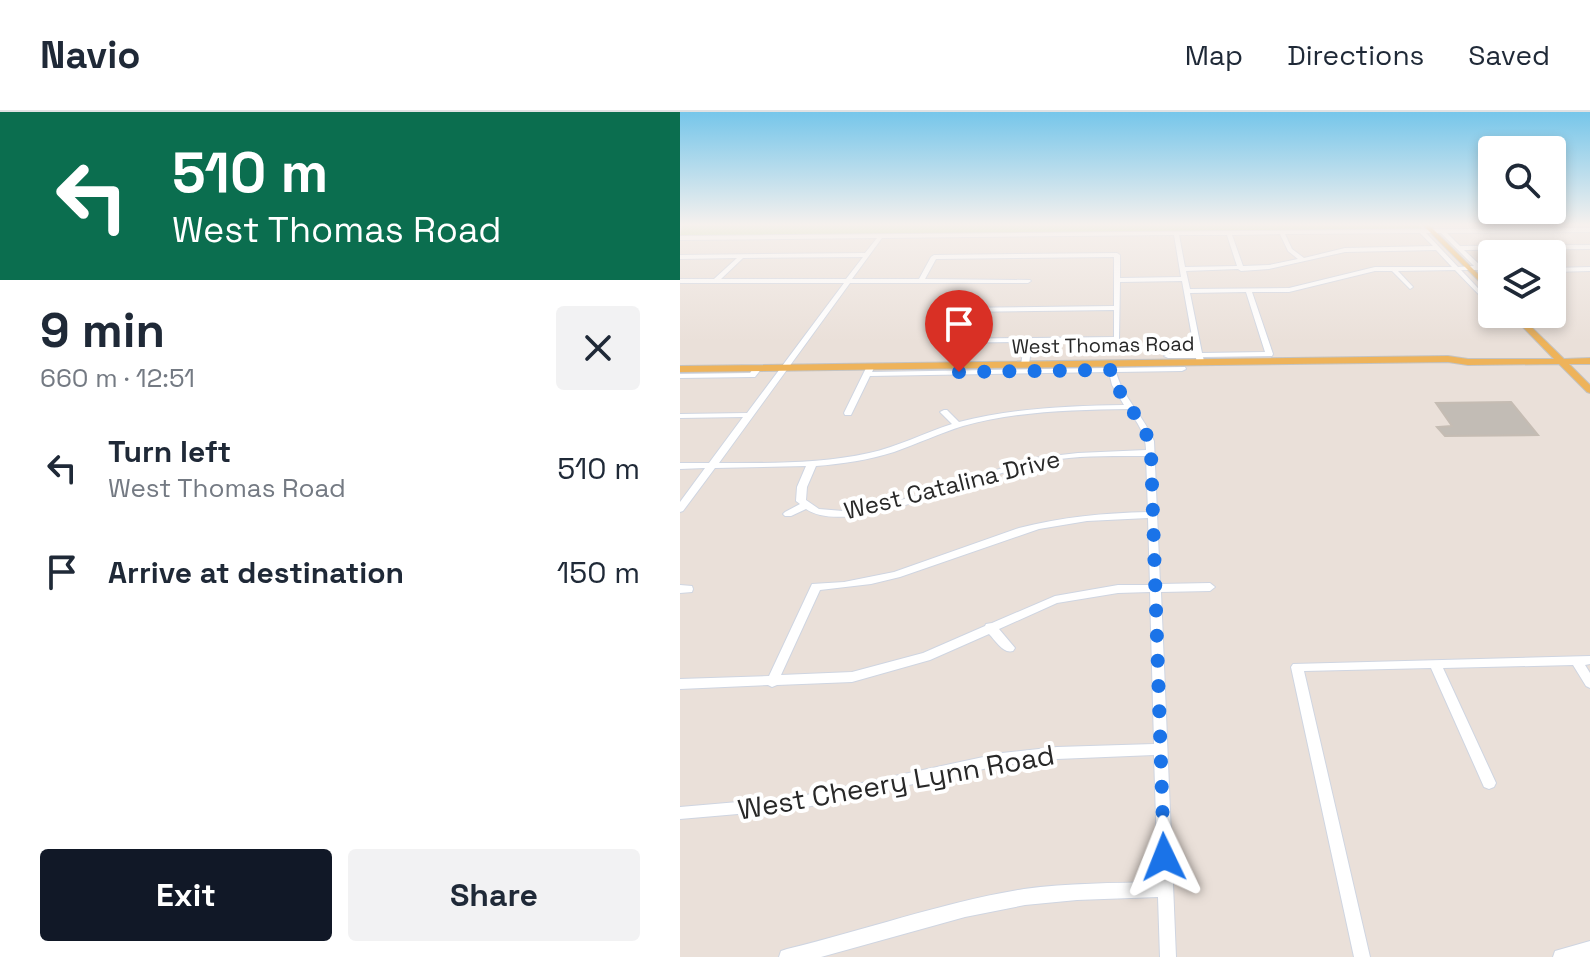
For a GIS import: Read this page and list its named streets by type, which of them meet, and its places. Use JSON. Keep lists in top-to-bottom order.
{
  "streets": {
    "main road": ["West Thomas Road"],
    "street": ["West Catalina Drive", "West Cheery Lynn Road"]
  },
  "page": {
    "header": "Navio",
    "nav": ["Map", "Directions", "Saved"],
    "turn": ["510 m", "West Thomas Road"],
    "heading": ["9 min", "660 m · 12:51"],
    "list": [
      {
        "name": "Turn left",
        "note": "West Thomas Road",
        "value": "510 m"
      },
      {
        "name": "Arrive at destination",
        "value": "150 m"
      }
    ],
    "buttons": ["Exit", "Share"]
  }
}
